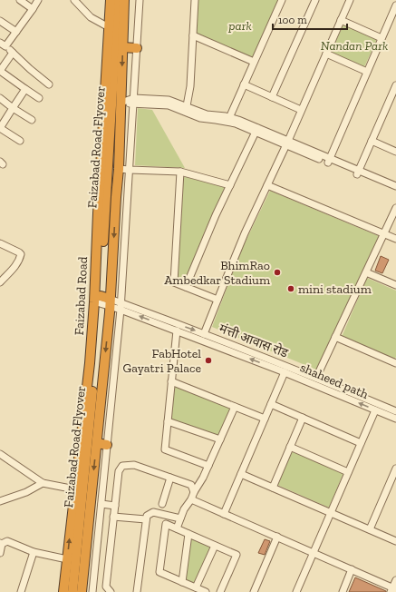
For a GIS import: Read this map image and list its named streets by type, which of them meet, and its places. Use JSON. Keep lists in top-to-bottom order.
{
  "streets": {
    "highway": ["Faizabad Road Flyover", "Faizabad Road", "मंत्ती आवास रोड"],
    "street": ["shaheed path"]
  },
  "crossings": [
    ["Faizabad Road Flyover", "मंत्ती आवास रोड"],
    ["मंत्ती आवास रोड", "shaheed path"]
  ],
  "parks": ["park", "Nandan Park"],
  "places": ["BhimRao Ambedkar Stadium", "mini stadium", "FabHotel Gayatri Palace"],
  "scale_bar": "100 m"
}
